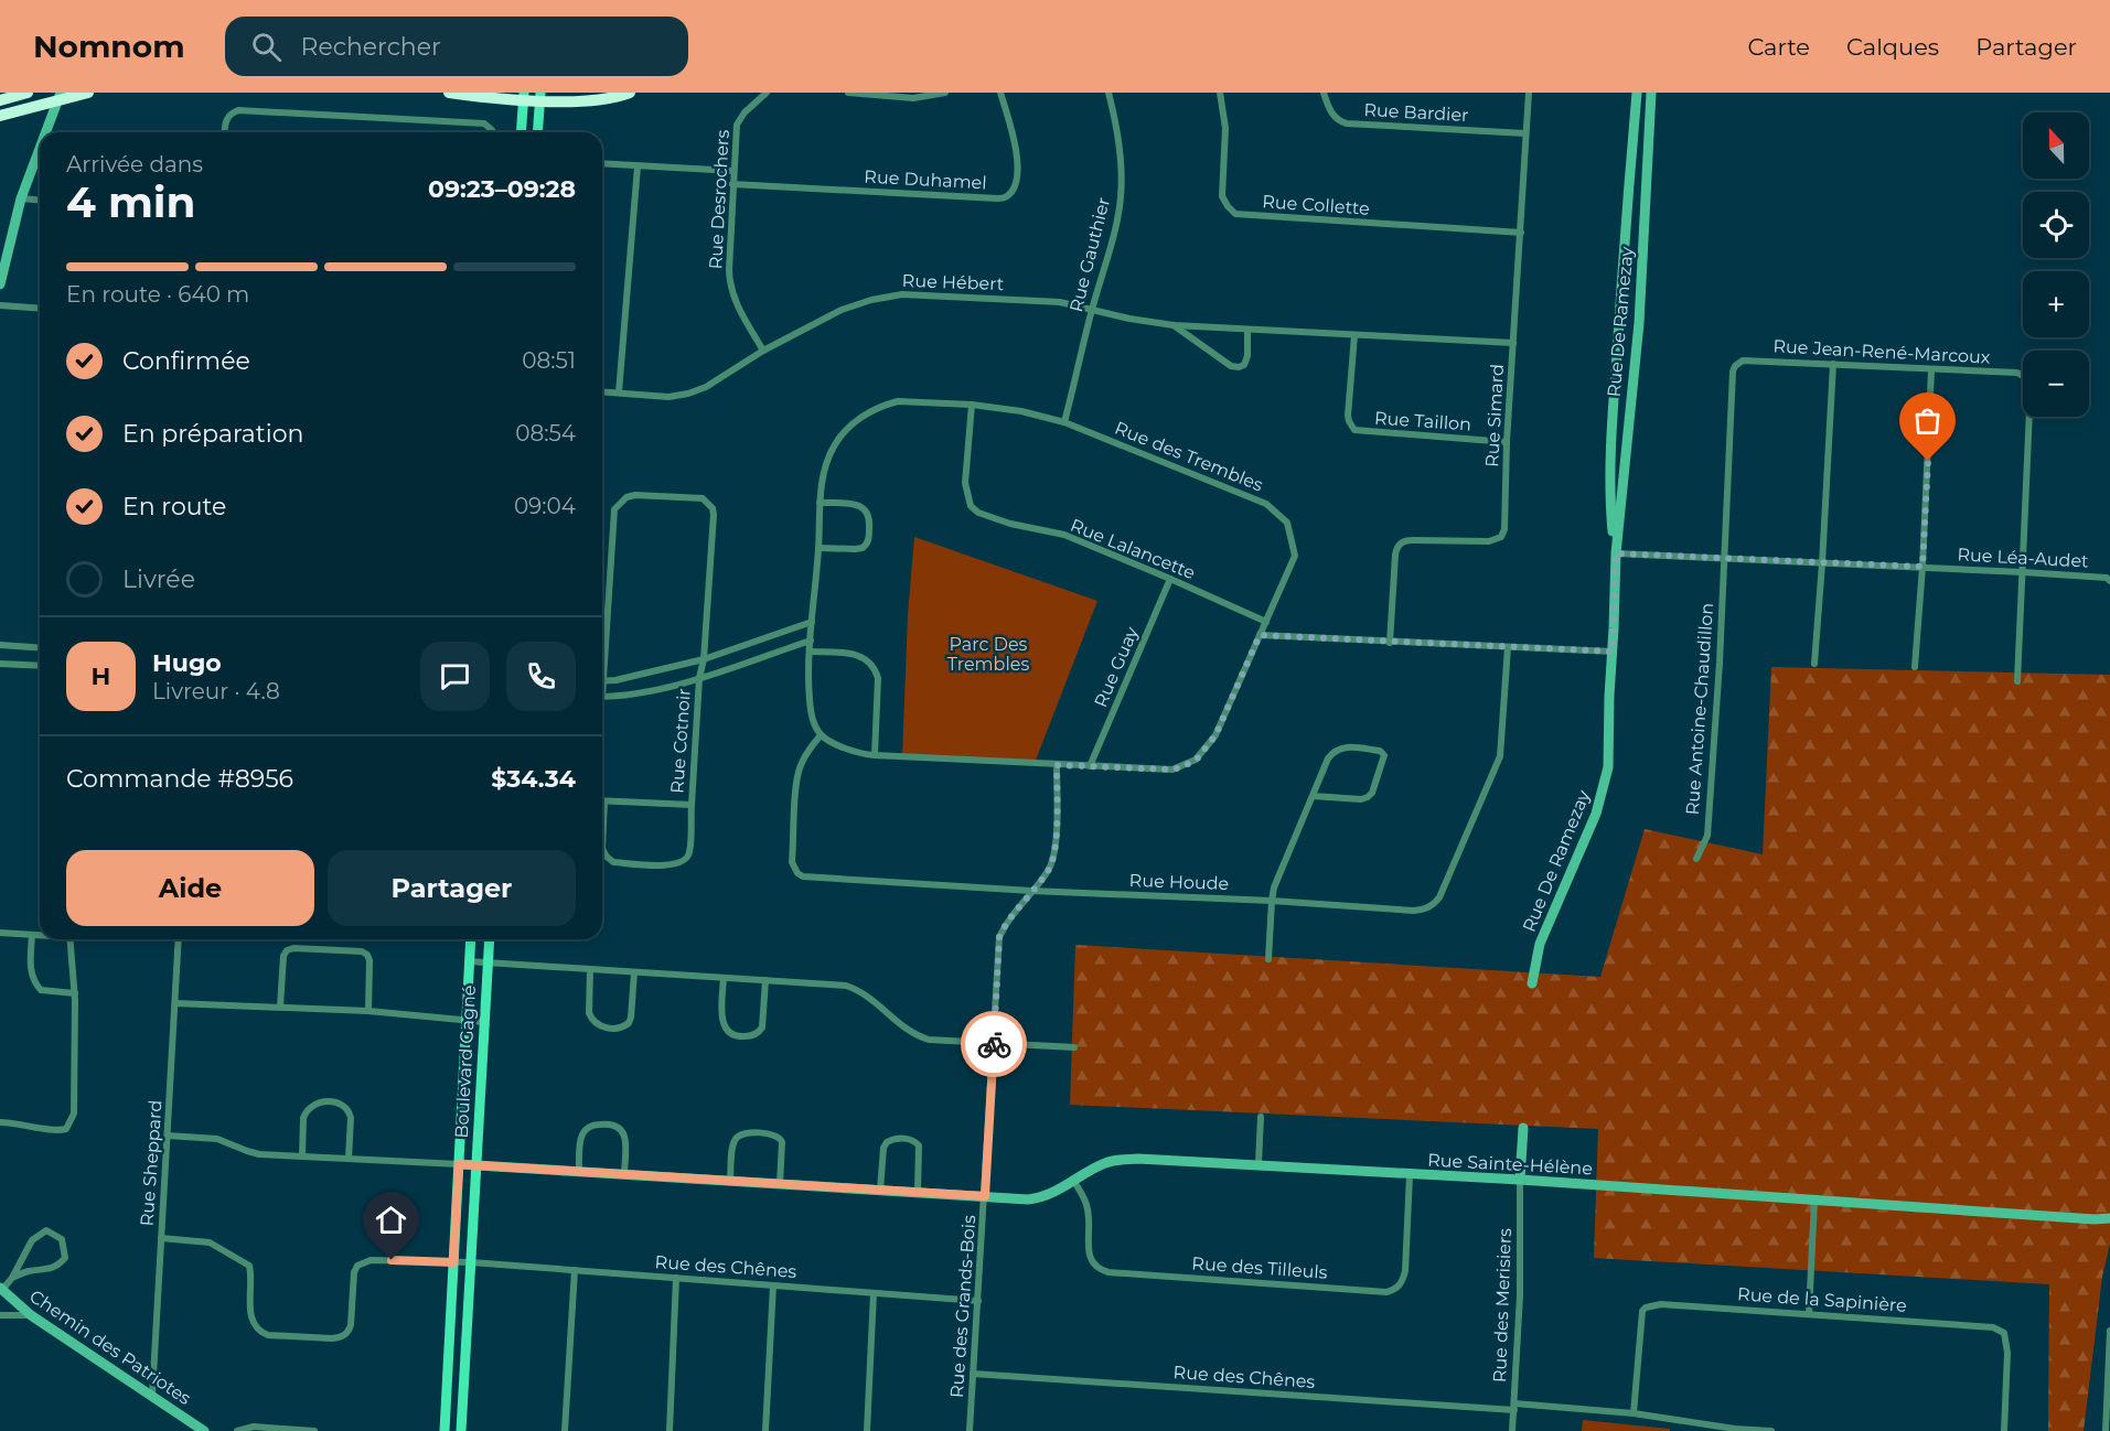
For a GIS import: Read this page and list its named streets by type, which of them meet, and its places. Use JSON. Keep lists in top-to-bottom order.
{
  "streets": {
    "main road": ["Boulevard Gagné"],
    "street": [
      "Rue Bardier",
      "Rue Duhamel",
      "Rue Desrochers",
      "Rue Collette",
      "Rue Gauthier",
      "Rue Hébert",
      "Rue De Ramezay",
      "Rue Jean-René-Marcoux",
      "Rue Simard",
      "Rue Taillon",
      "Rue des Trembles",
      "Rue Lalancette",
      "Rue Léa-Audet",
      "Rue Guay",
      "Rue Antoine-Chaudillon",
      "Rue Cotnoir",
      "Rue Houde",
      "Rue Sheppard",
      "Rue Sainte-Hélène",
      "Rue des Chênes",
      "Rue des Tilleuls",
      "Rue de la Sapinière",
      "Rue des Merisiers",
      "Rue des Grands-Bois",
      "Chemin des Patriotes"
    ]
  },
  "crossings": [
    ["Rue Bardier", "Rue Simard"],
    ["Rue Duhamel", "Rue Desrochers"],
    ["Rue Desrochers", "Rue Hébert"],
    ["Rue Collette", "Rue Simard"],
    ["Rue Gauthier", "Rue Hébert"],
    ["Rue Gauthier", "Rue des Trembles"],
    ["Rue Hébert", "Rue Simard"],
    ["Rue Hébert", "Rue Taillon"],
    ["Rue De Ramezay", "Rue Léa-Audet"],
    ["Rue Jean-René-Marcoux", "Rue Léa-Audet"],
    ["Rue Jean-René-Marcoux", "Rue Antoine-Chaudillon"],
    ["Rue Simard", "Rue Taillon"],
    ["Rue des Trembles", "Rue Lalancette"],
    ["Rue des Trembles", "Rue Guay"],
    ["Rue des Trembles", "Rue Houde"],
    ["Rue des Trembles", "Rue des Grands-Bois"],
    ["Rue Lalancette", "Rue Guay"],
    ["Rue Léa-Audet", "Rue Antoine-Chaudillon"],
    ["Rue Houde", "Rue des Grands-Bois"],
    ["Boulevard Gagné", "Rue Sainte-Hélène"],
    ["Boulevard Gagné", "Rue des Chênes"],
    ["Rue Sheppard", "Rue Sainte-Hélène"],
    ["Rue Sheppard", "Rue des Chênes"],
    ["Rue Sheppard", "Chemin des Patriotes"],
    ["Rue Sainte-Hélène", "Rue des Tilleuls"],
    ["Rue Sainte-Hélène", "Rue des Merisiers"],
    ["Rue Sainte-Hélène", "Rue des Grands-Bois"],
    ["Rue des Chênes", "Rue de la Sapinière"],
    ["Rue des Chênes", "Rue des Merisiers"],
    ["Rue des Chênes", "Rue des Grands-Bois"]
  ],
  "parks": ["Parc Des Trembles"],
  "north": "top",
  "page": {
    "header": "Nomnom",
    "search": "Rechercher",
    "nav": ["Carte", "Calques", "Partager"],
    "map_buttons": ["+", "−"],
    "heading": ["4 min", "Arrivée dans", "09:23–09:28"],
    "panel": [
      "Hugo",
      "Livreur · 4.8",
      "Commande #8956",
      "$34.34"
    ],
    "bar": "En route · 640 m",
    "list": [
      ["Confirmée", "08:51"],
      ["En préparation", "08:54"],
      ["En route", "09:04"],
      "Livrée"
    ],
    "round": "H",
    "buttons": ["Aide", "Partager"]
  }
}
